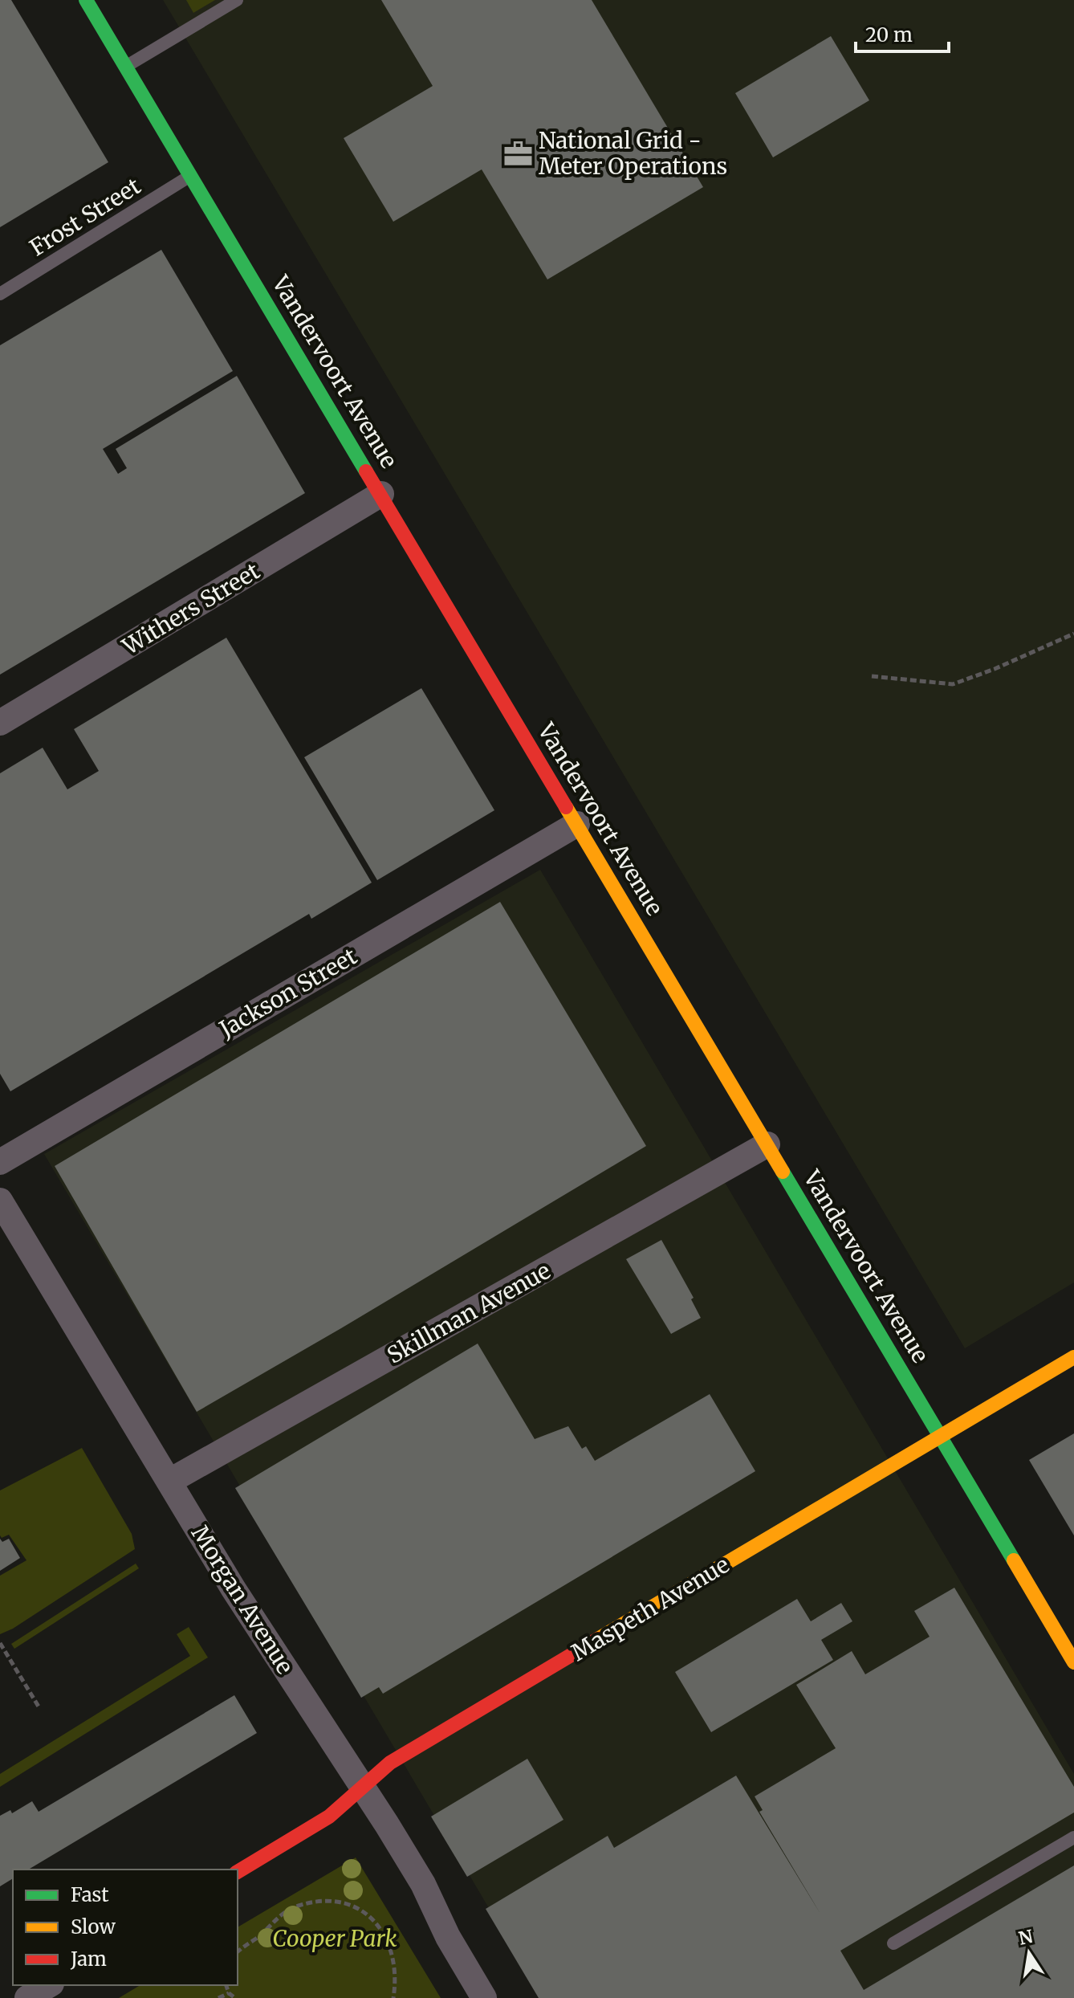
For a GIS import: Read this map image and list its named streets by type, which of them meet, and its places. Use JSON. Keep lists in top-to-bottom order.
{
  "streets": {
    "main road": ["Vandervoort Avenue", "Maspeth Avenue"],
    "street": [
      "Withers Street",
      "Jackson Street",
      "Skillman Avenue",
      "Morgan Avenue"
    ],
    "lane": ["Frost Street"]
  },
  "crossings": [
    ["Frost Street", "Vandervoort Avenue"],
    ["Vandervoort Avenue", "Withers Street"],
    ["Vandervoort Avenue", "Jackson Street"],
    ["Vandervoort Avenue", "Skillman Avenue"],
    ["Vandervoort Avenue", "Maspeth Avenue"],
    ["Skillman Avenue", "Morgan Avenue"],
    ["Morgan Avenue", "Maspeth Avenue"]
  ],
  "parks": ["Cooper Park"],
  "places": {
    "office": ["National Grid - Meter Operations"]
  },
  "legend": ["Fast", "Slow", "Jam"],
  "scale_bar": "20 m",
  "north": "top"
}
